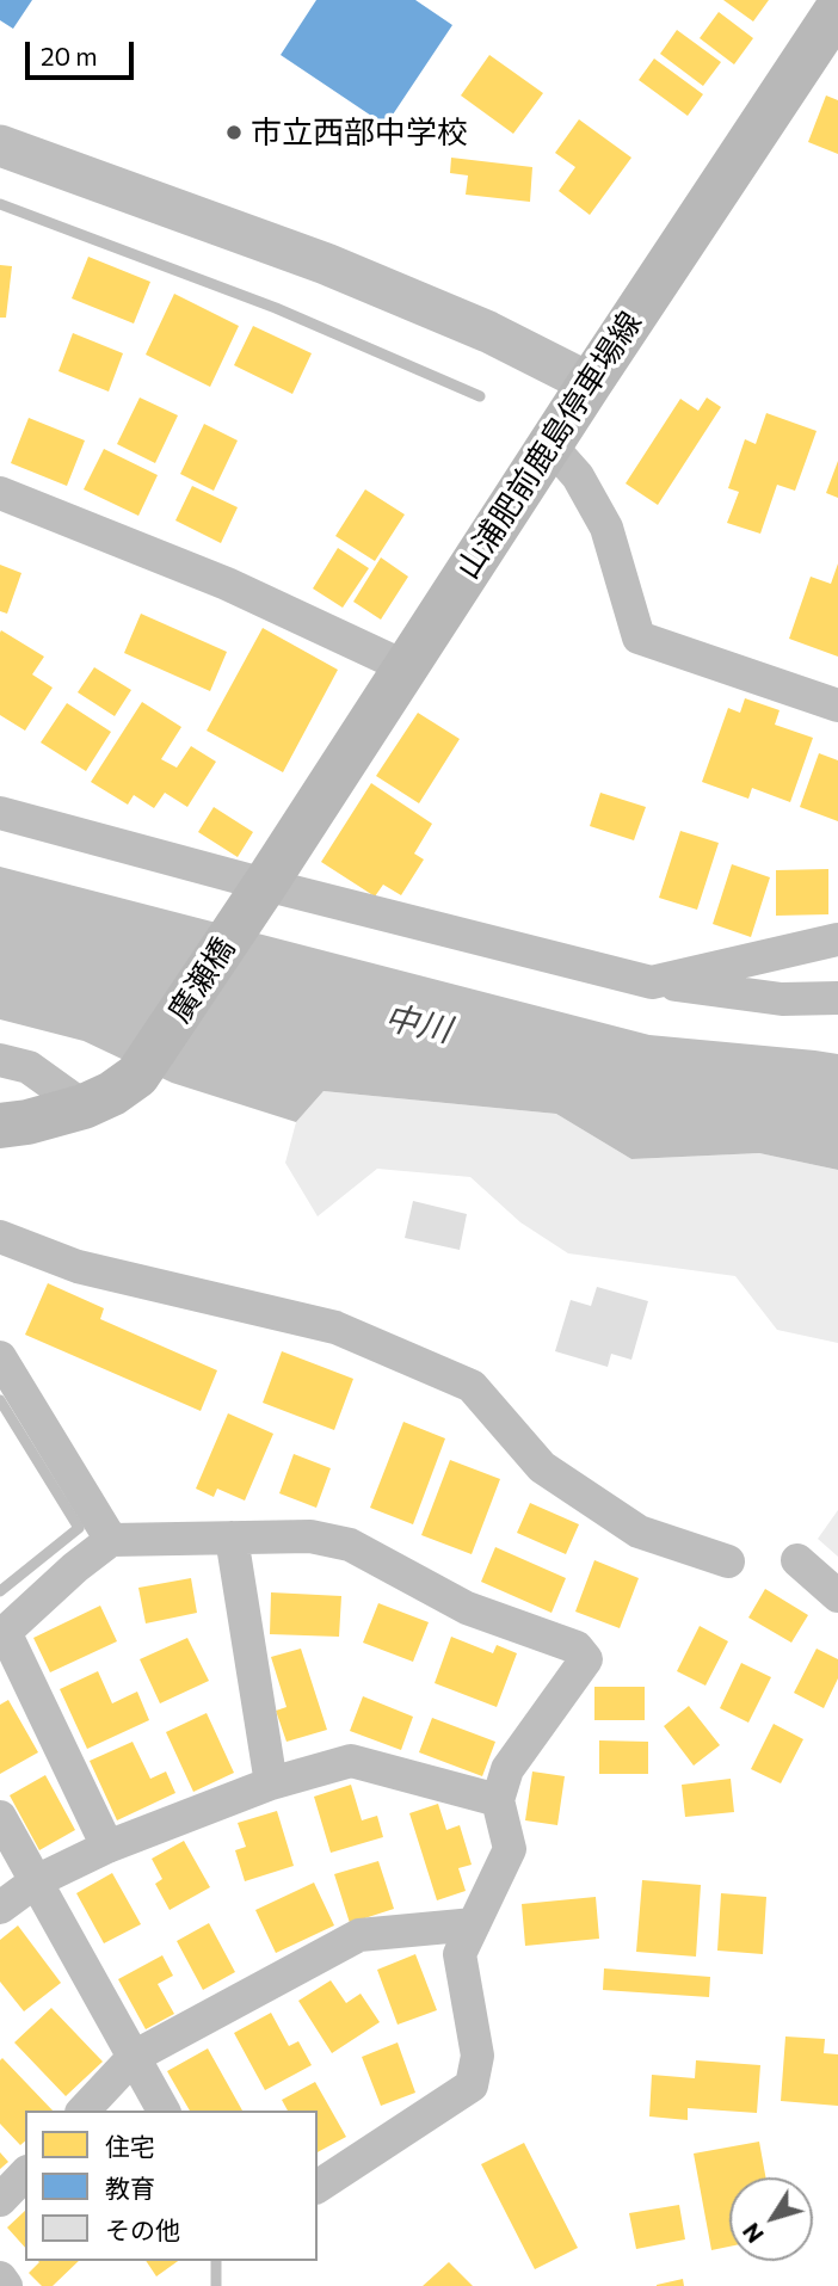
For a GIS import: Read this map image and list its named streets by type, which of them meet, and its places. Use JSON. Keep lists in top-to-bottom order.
{
  "streets": {
    "main road": ["山浦肥前鹿島停車場線", "廣瀬橋"]
  },
  "crossings": [
    ["山浦肥前鹿島停車場線", "廣瀬橋"]
  ],
  "water": ["中川"],
  "places": ["市立西部中学校"],
  "legend": ["住宅", "教育", "その他"],
  "scale_bar": "20 m",
  "north": "bottom left"
}
